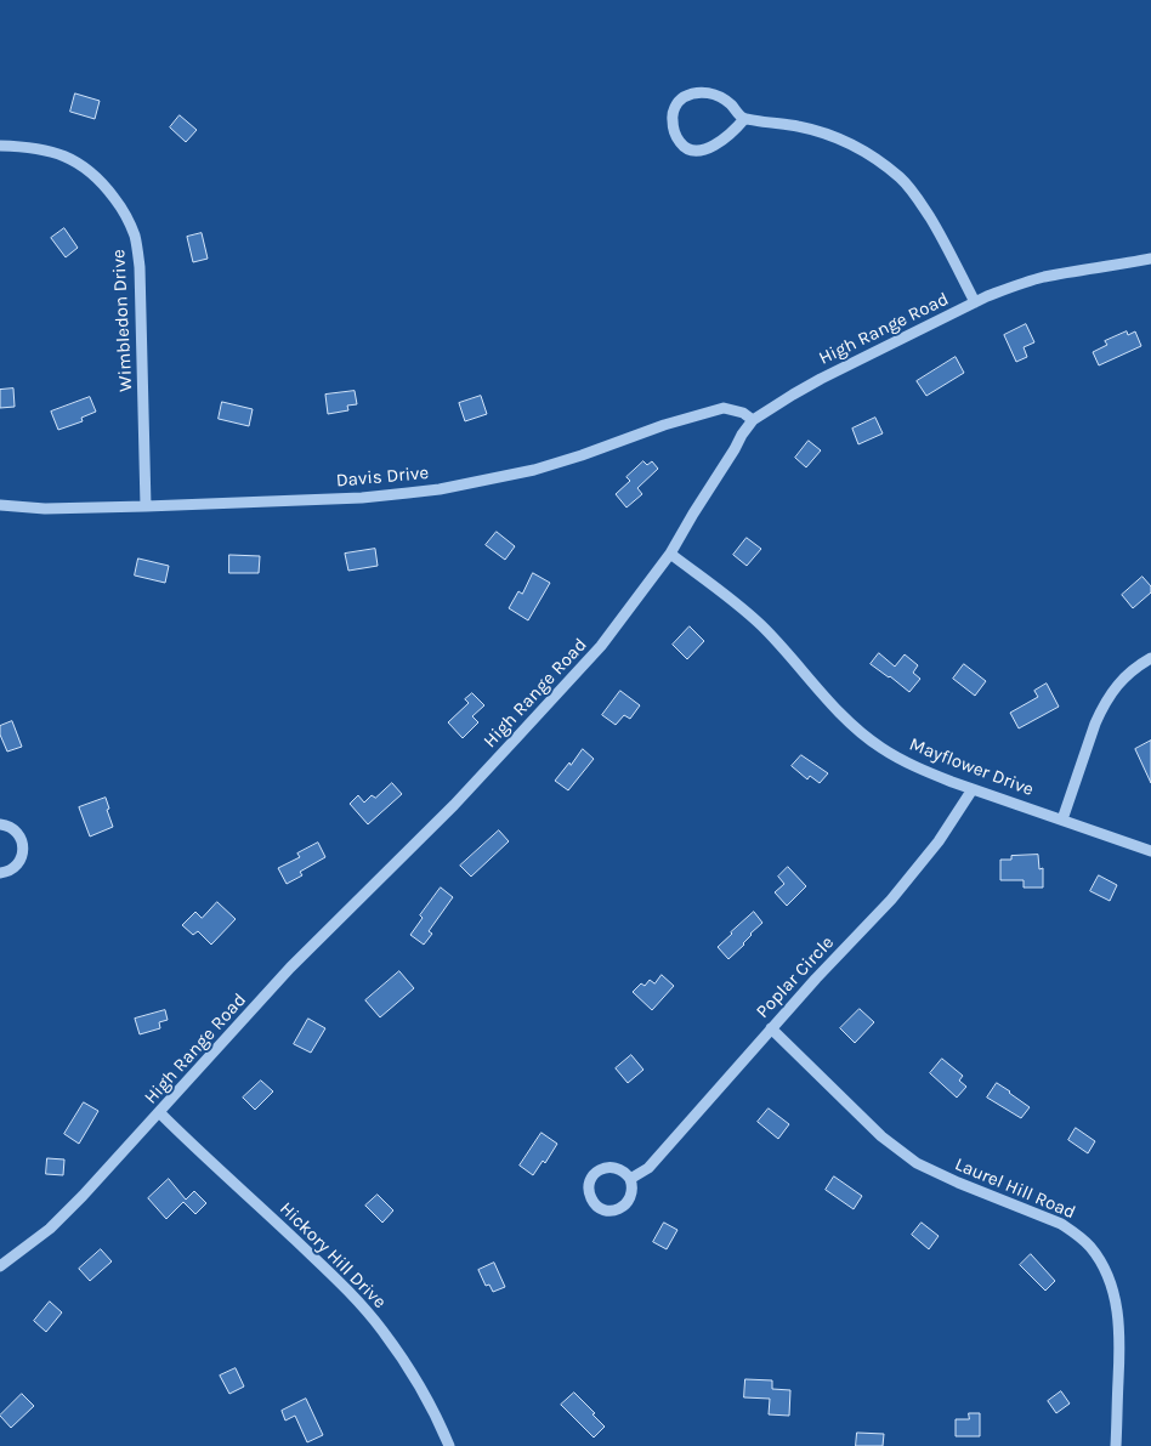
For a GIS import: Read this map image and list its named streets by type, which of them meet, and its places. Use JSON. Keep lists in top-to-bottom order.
{
  "streets": {
    "street": [
      "Wimbledon Drive",
      "High Range Road",
      "Davis Drive",
      "Mayflower Drive",
      "Poplar Circle",
      "Laurel Hill Road",
      "Hickory Hill Drive"
    ]
  },
  "crossings": [
    ["Wimbledon Drive", "Davis Drive"],
    ["High Range Road", "Davis Drive"],
    ["High Range Road", "Mayflower Drive"],
    ["High Range Road", "Hickory Hill Drive"],
    ["Mayflower Drive", "Poplar Circle"],
    ["Poplar Circle", "Laurel Hill Road"]
  ]
}
